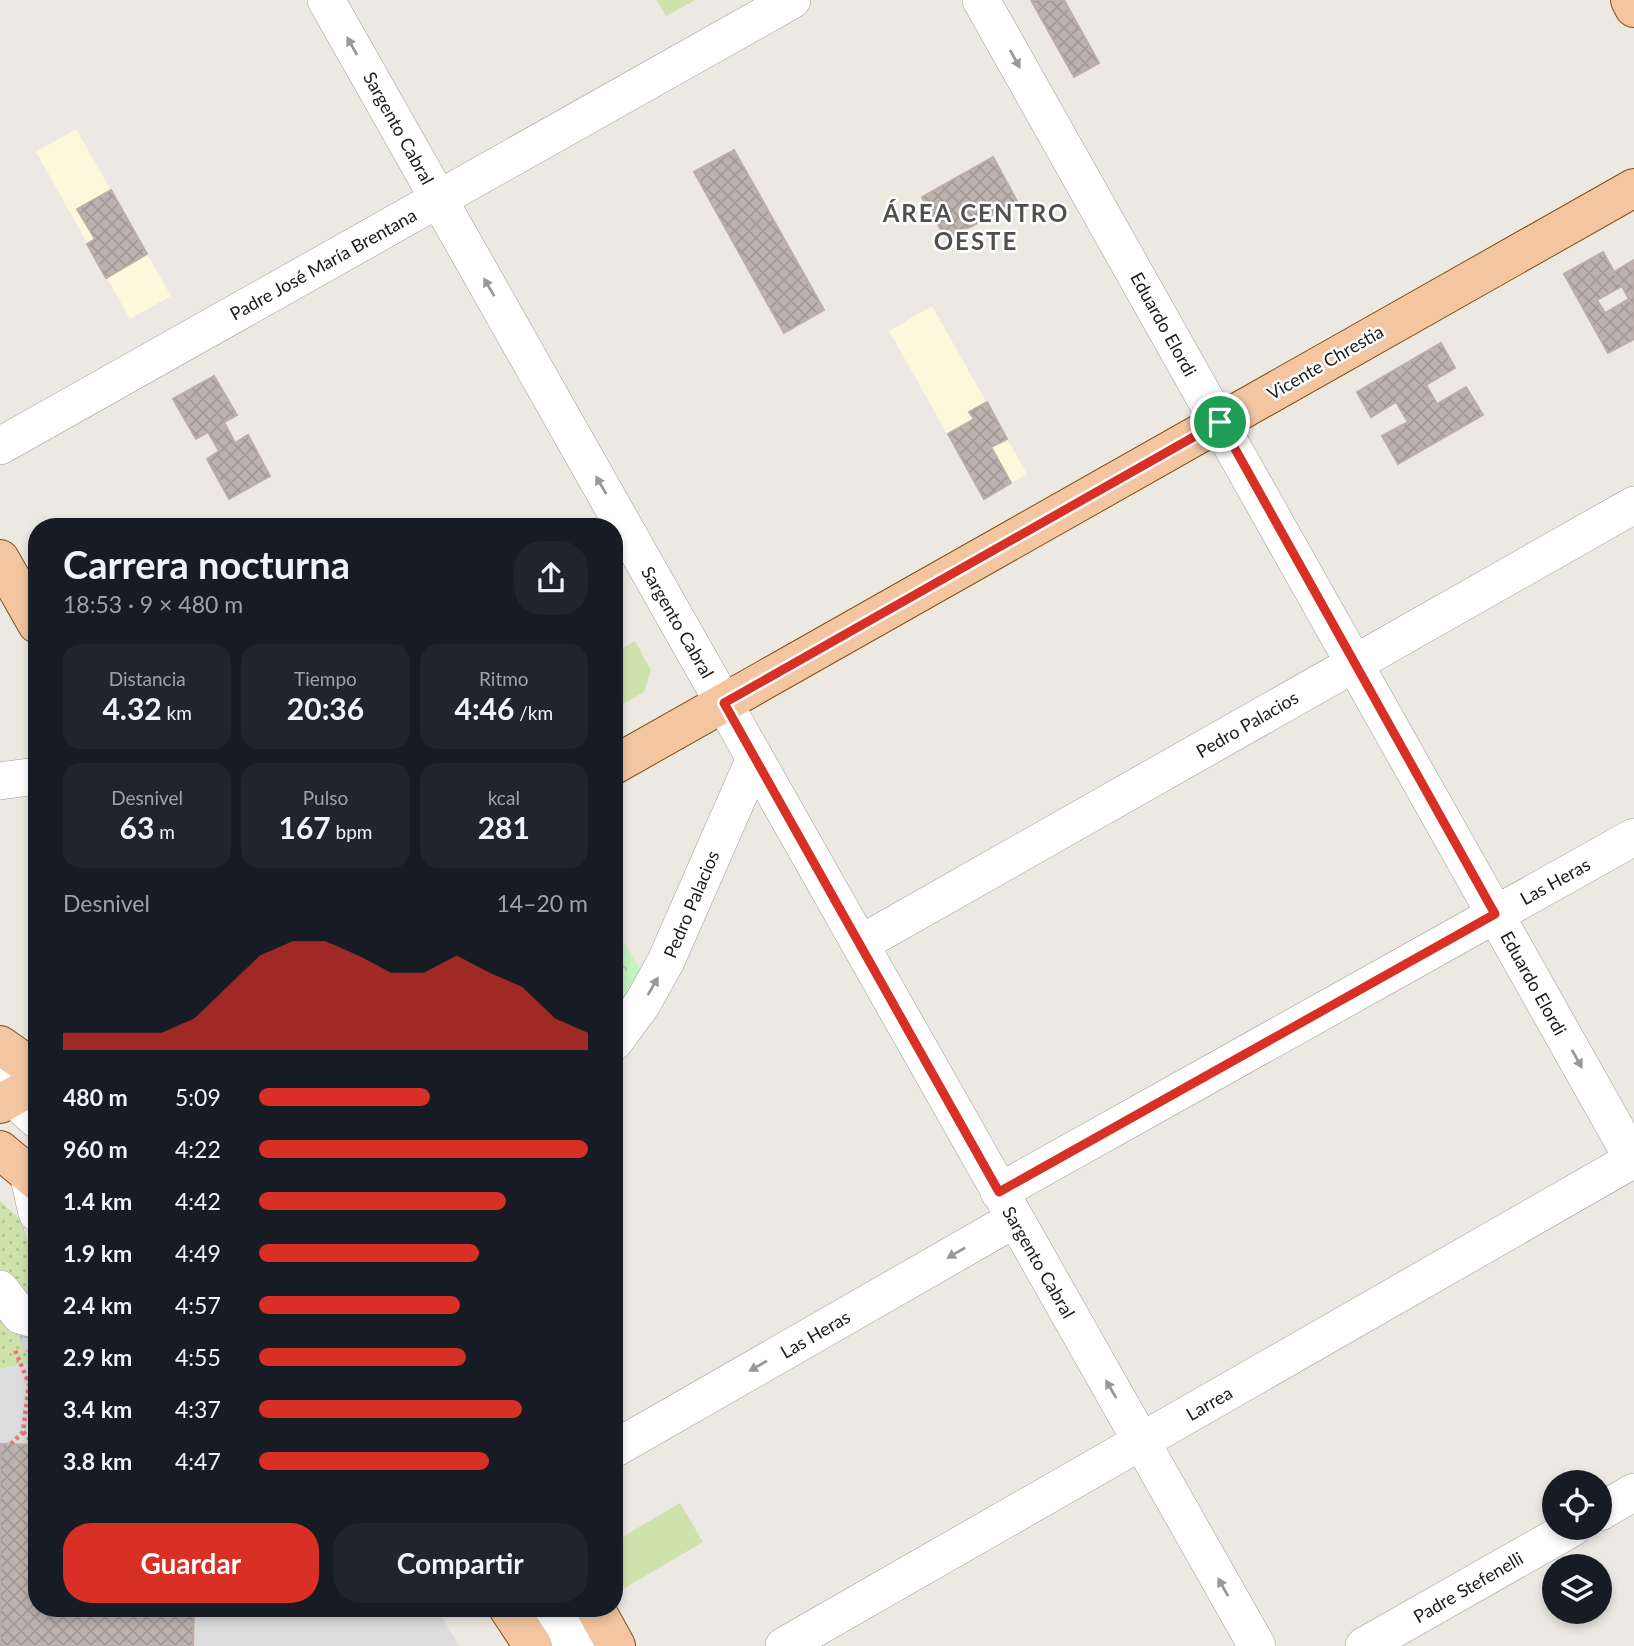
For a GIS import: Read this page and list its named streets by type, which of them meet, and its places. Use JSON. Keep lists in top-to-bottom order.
{
  "streets": {
    "main road": ["Vicente Chrestia"],
    "street": [
      "Sargento Cabral",
      "Padre José María Brentana",
      "Eduardo Elordi",
      "Pedro Palacios",
      "Las Heras",
      "Larrea",
      "Padre Stefenelli"
    ]
  },
  "crossings": [
    ["Sargento Cabral", "Padre José María Brentana"],
    ["Sargento Cabral", "Vicente Chrestia"],
    ["Sargento Cabral", "Pedro Palacios"],
    ["Sargento Cabral", "Las Heras"],
    ["Sargento Cabral", "Larrea"],
    ["Eduardo Elordi", "Vicente Chrestia"],
    ["Eduardo Elordi", "Pedro Palacios"],
    ["Eduardo Elordi", "Las Heras"],
    ["Eduardo Elordi", "Larrea"]
  ],
  "one_way": ["Sargento Cabral", "Eduardo Elordi", "Las Heras"],
  "districts": ["ÁREA CENTRO OESTE"],
  "page": {
    "heading": ["Carrera nocturna", "18:53 · 9 × 480 m"],
    "stats": [
      ["Distancia", "4.32 km"],
      ["Tiempo", "20:36"],
      ["Ritmo", "4:46 /km"],
      ["Desnivel", "63 m"],
      ["Pulso", "167 bpm"],
      ["kcal", "281"]
    ],
    "chart": ["Desnivel", "14–20 m"],
    "list": [
      {
        "name": "480 m",
        "note": "5:09"
      },
      {
        "name": "960 m",
        "note": "4:22"
      },
      {
        "name": "1.4 km",
        "note": "4:42"
      },
      {
        "name": "1.9 km",
        "note": "4:49"
      },
      {
        "name": "2.4 km",
        "note": "4:57"
      },
      {
        "name": "2.9 km",
        "note": "4:55"
      },
      {
        "name": "3.4 km",
        "note": "4:37"
      },
      {
        "name": "3.8 km",
        "note": "4:47"
      }
    ],
    "buttons": ["Guardar", "Compartir"]
  }
}
